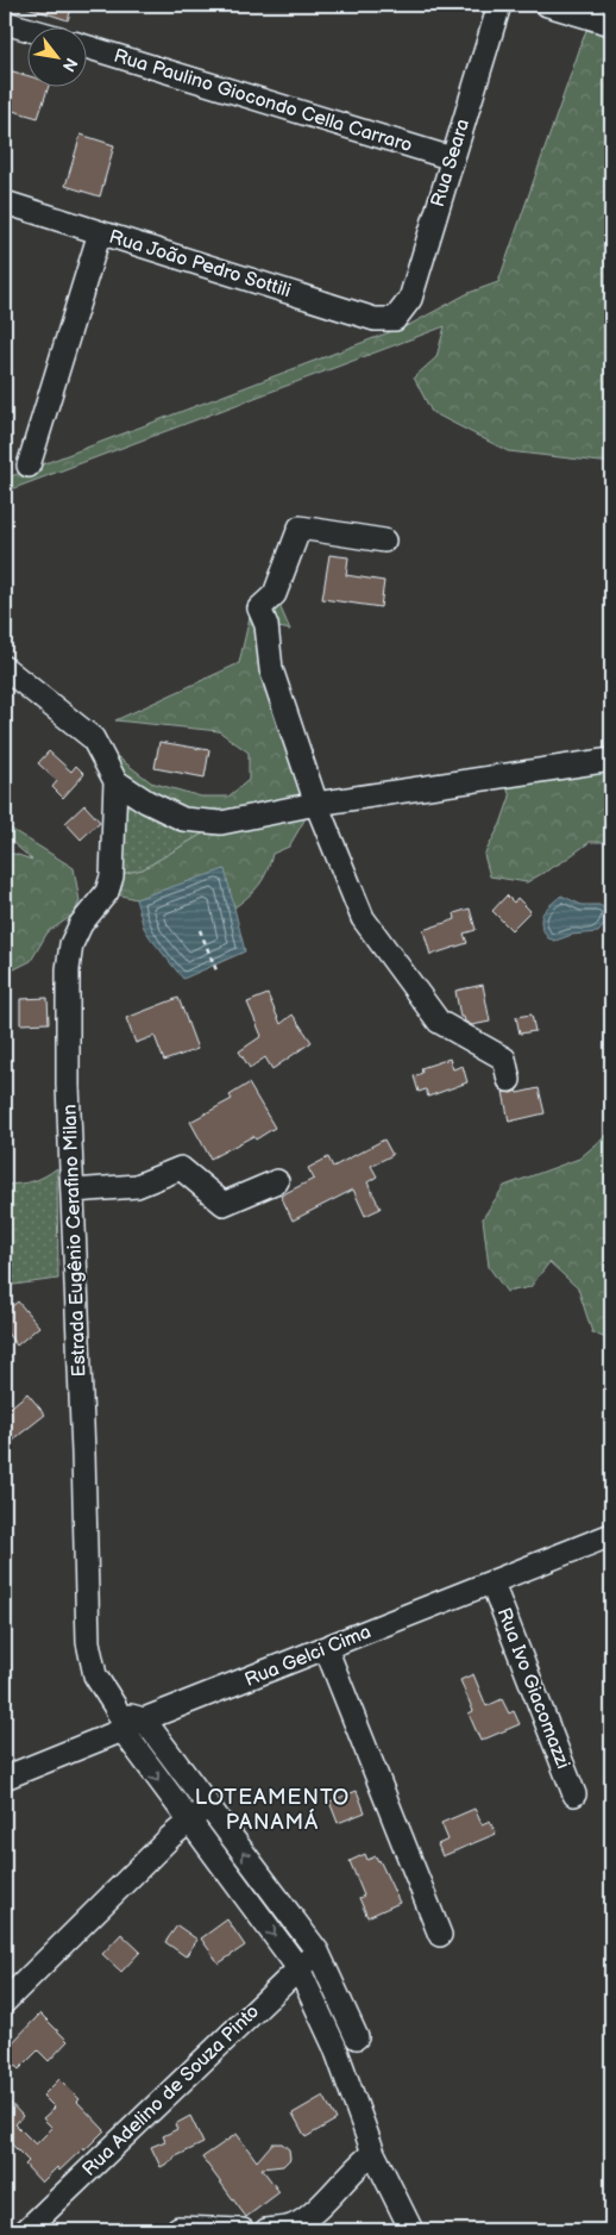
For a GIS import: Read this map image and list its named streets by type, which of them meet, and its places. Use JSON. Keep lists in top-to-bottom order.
{
  "streets": {
    "street": [
      "Rua Paulino Giocondo Cella Carraro",
      "Rua Seara",
      "Rua João Pedro Sottili",
      "Estrada Eugênio Cerafino Milan",
      "Rua Gelci Cima",
      "Rua Ivo Giacomazzi",
      "Rua Adelino de Souza Pinto"
    ]
  },
  "crossings": [
    ["Rua Paulino Giocondo Cella Carraro", "Rua Seara"],
    ["Rua Seara", "Rua João Pedro Sottili"],
    ["Estrada Eugênio Cerafino Milan", "Rua Gelci Cima"],
    ["Estrada Eugênio Cerafino Milan", "Rua Adelino de Souza Pinto"],
    ["Rua Gelci Cima", "Rua Ivo Giacomazzi"]
  ],
  "districts": ["LOTEAMENTO PANAMÁ"],
  "north": "bottom right"
}
